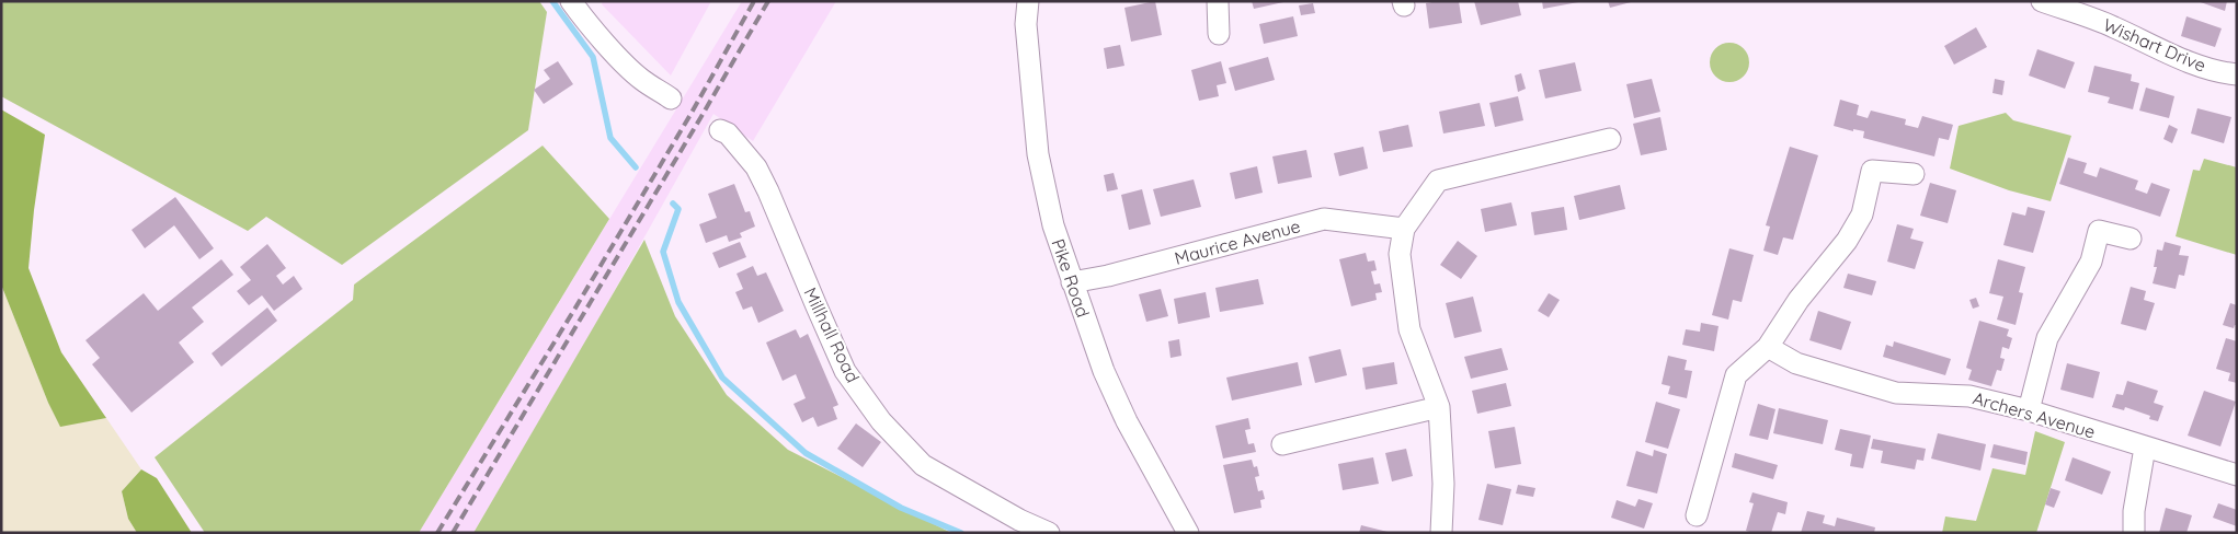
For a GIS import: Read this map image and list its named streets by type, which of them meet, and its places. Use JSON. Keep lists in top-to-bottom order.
{
  "streets": {
    "street": [
      "Wishart Drive",
      "Maurice Avenue",
      "Pike Road",
      "Millhall Road",
      "Archers Avenue"
    ]
  },
  "crossings": [
    ["Maurice Avenue", "Pike Road"]
  ]
}
